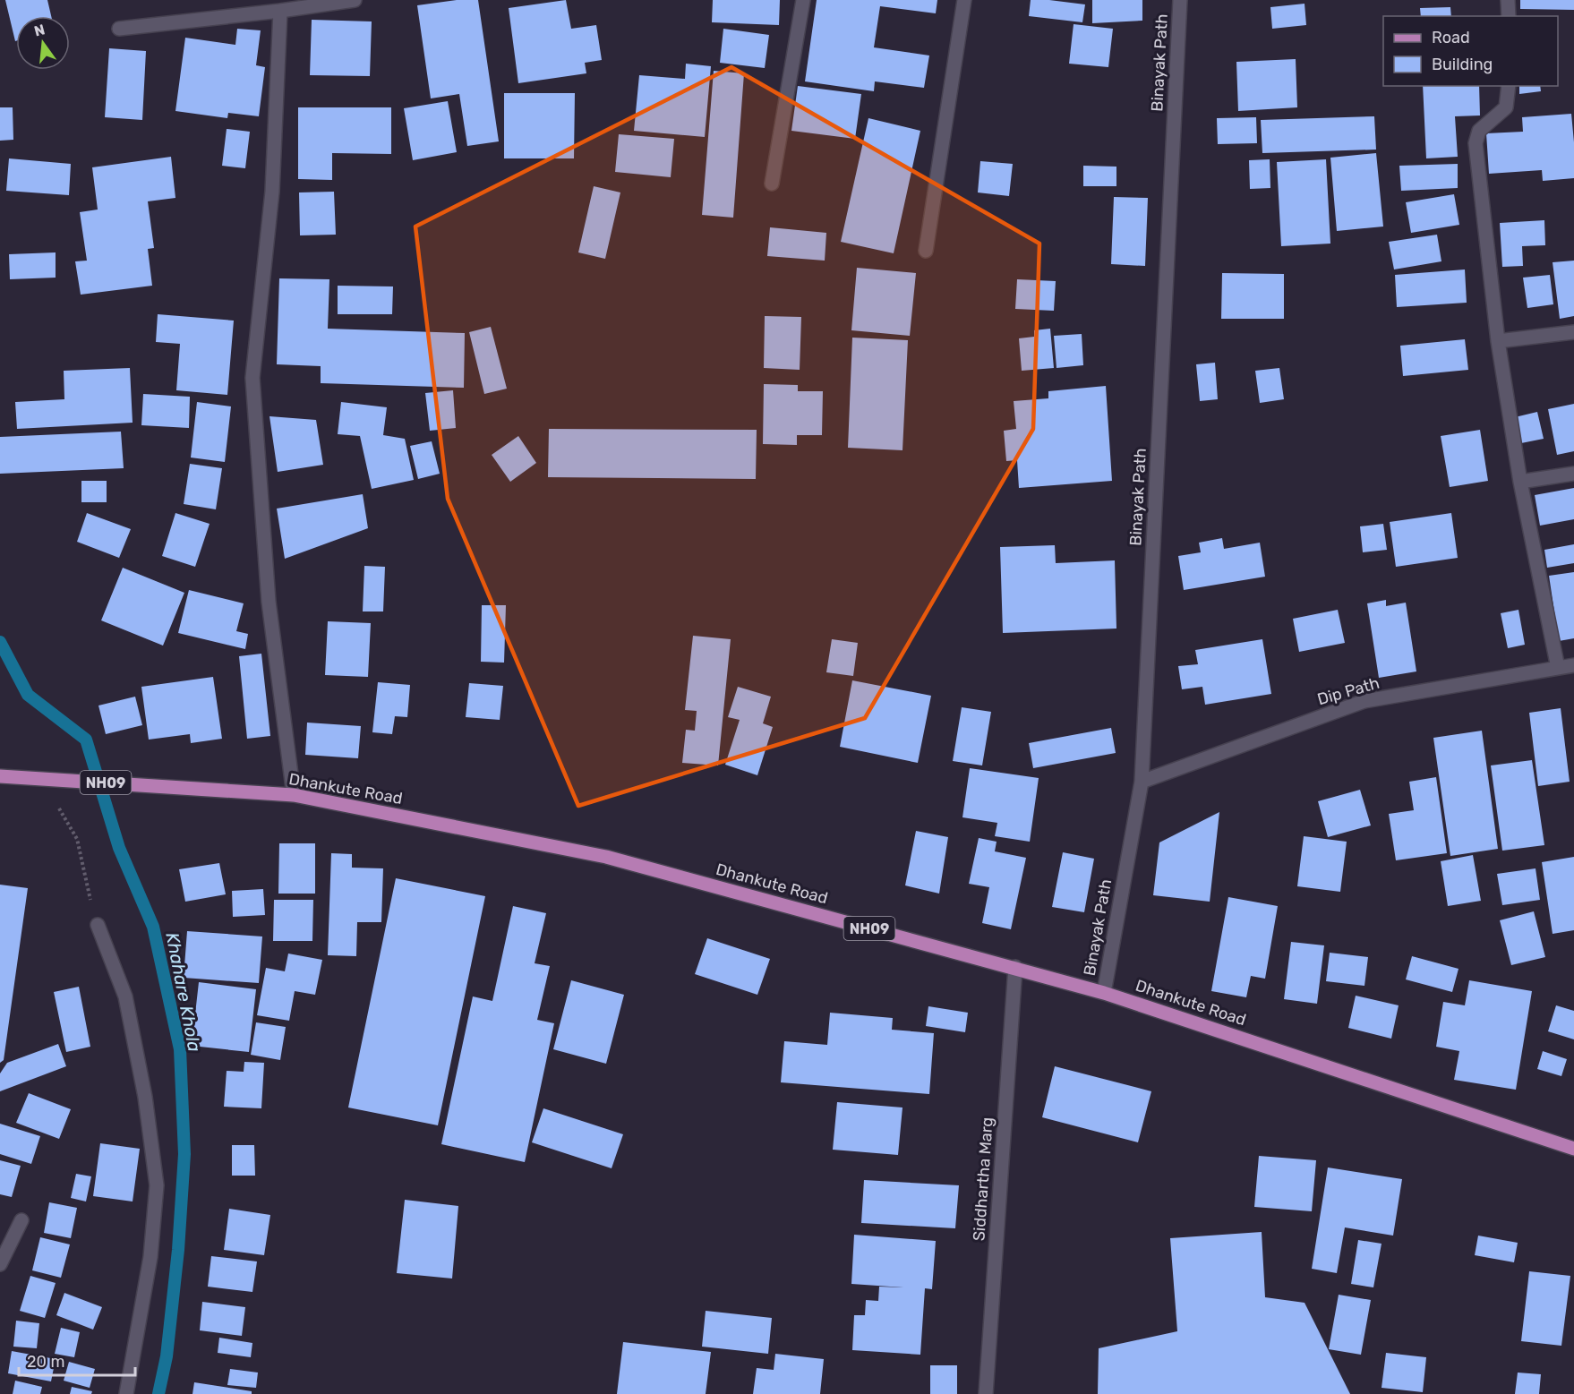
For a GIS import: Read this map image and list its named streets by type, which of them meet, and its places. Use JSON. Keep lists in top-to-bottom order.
{
  "streets": {
    "main road": ["NH09", "Dhankute Road"],
    "street": ["Binayak Path", "Dip Path", "Siddhartha Marg"]
  },
  "crossings": [
    ["Binayak Path", "Dip Path"],
    ["Binayak Path", "Dhankute Road"],
    ["Dhankute Road", "Siddhartha Marg"]
  ],
  "water": ["Khahare Khola"],
  "legend": ["Road", "Building"],
  "scale_bar": "20 m",
  "north": "top"
}
